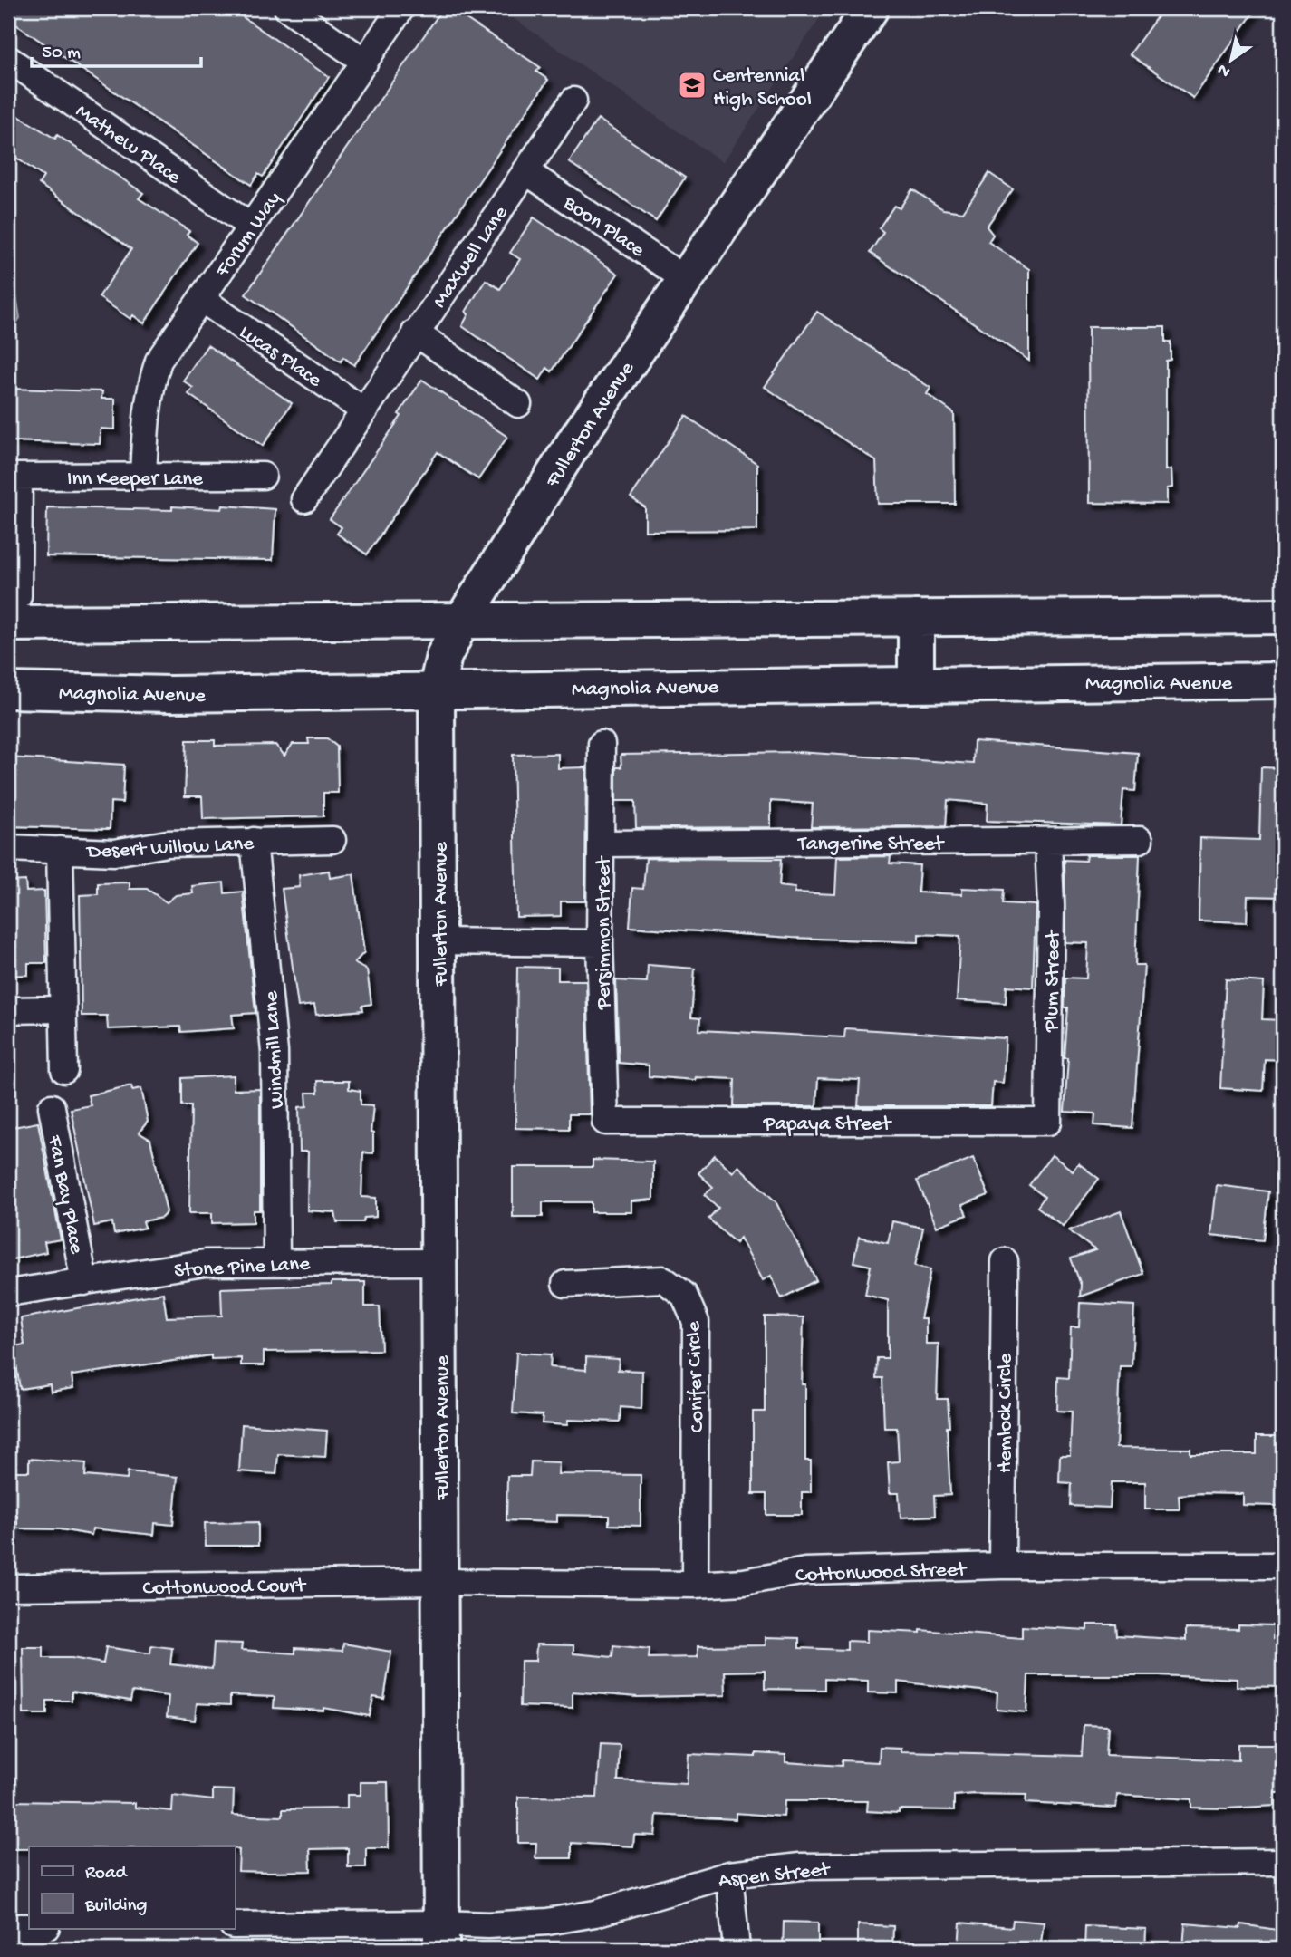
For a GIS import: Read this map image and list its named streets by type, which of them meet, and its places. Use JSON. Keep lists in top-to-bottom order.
{
  "streets": {
    "main road": ["Fullerton Avenue", "Magnolia Avenue"],
    "street": [
      "Mathew Place",
      "Boon Place",
      "Forum Way",
      "Maxwell Lane",
      "Lucas Place",
      "Inn Keeper Lane",
      "Tangerine Street",
      "Desert Willow Lane",
      "Persimmon Street",
      "Plum Street",
      "Windmill Lane",
      "Papaya Street",
      "Fan Bay Place",
      "Stone Pine Lane",
      "Conifer Circle",
      "Hemlock Circle",
      "Cottonwood Street",
      "Cottonwood Court",
      "Aspen Street"
    ]
  },
  "crossings": [
    ["Mathew Place", "Forum Way"],
    ["Boon Place", "Maxwell Lane"],
    ["Boon Place", "Fullerton Avenue"],
    ["Forum Way", "Lucas Place"],
    ["Forum Way", "Inn Keeper Lane"],
    ["Maxwell Lane", "Lucas Place"],
    ["Fullerton Avenue", "Magnolia Avenue"],
    ["Fullerton Avenue", "Stone Pine Lane"],
    ["Fullerton Avenue", "Cottonwood Street"],
    ["Fullerton Avenue", "Cottonwood Court"],
    ["Fullerton Avenue", "Aspen Street"],
    ["Tangerine Street", "Persimmon Street"],
    ["Tangerine Street", "Plum Street"],
    ["Desert Willow Lane", "Windmill Lane"],
    ["Persimmon Street", "Papaya Street"],
    ["Plum Street", "Papaya Street"],
    ["Windmill Lane", "Stone Pine Lane"],
    ["Fan Bay Place", "Stone Pine Lane"],
    ["Conifer Circle", "Cottonwood Street"],
    ["Hemlock Circle", "Cottonwood Street"],
    ["Cottonwood Street", "Cottonwood Court"]
  ],
  "places": {
    "school or university": ["Centennial High School"]
  },
  "legend": ["Road", "Building"],
  "scale_bar": "50 m",
  "north": "bottom left"
}
